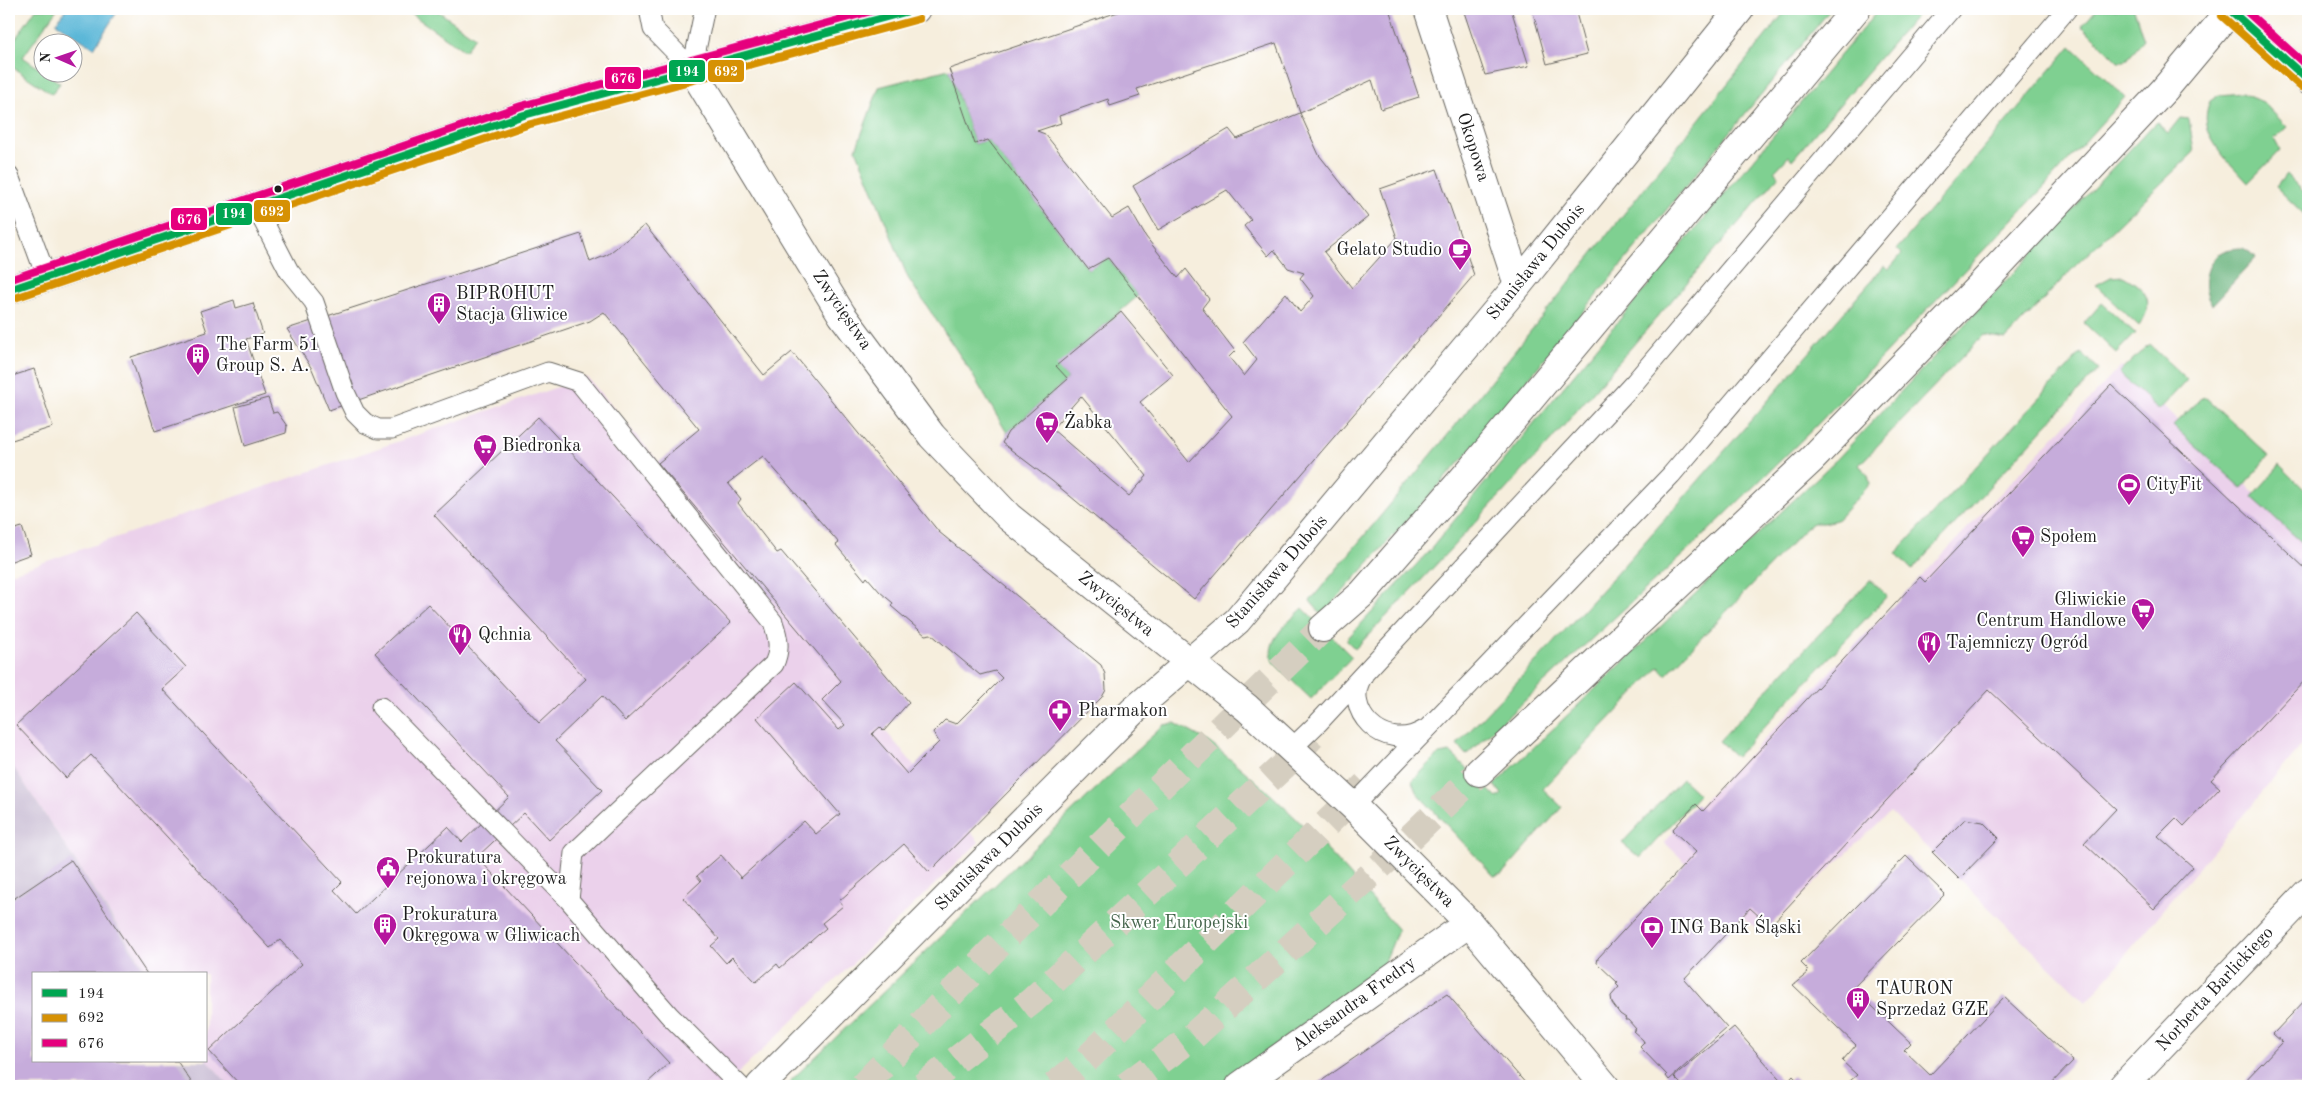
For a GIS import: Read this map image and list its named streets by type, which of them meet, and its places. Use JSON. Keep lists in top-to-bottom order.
{
  "streets": {
    "street": [
      "Okopowa",
      "Stanisława Dubois",
      "Zwycięstwa",
      "Norberta Barlickiego",
      "Aleksandra Fredry"
    ]
  },
  "crossings": [
    ["Okopowa", "Stanisława Dubois"],
    ["Stanisława Dubois", "Zwycięstwa"],
    ["Zwycięstwa", "Aleksandra Fredry"]
  ],
  "parks": ["Skwer Europejski"],
  "places": {
    "cafe": ["Gelato Studio"],
    "building": [
      "BIPROHUT Stacja Gliwice",
      "The Farm 51 Group S. A.",
      "Prokuratura Okręgowa w Gliwicach",
      "TAURON Sprzedaż GZE"
    ],
    "supermarket": [
      "Żabka",
      "Biedronka",
      "Społem",
      "Gliwickie Centrum Handlowe"
    ],
    "sports": ["CityFit"],
    "restaurant": ["Qchnia", "Tajemniczy Ogród"],
    "pharmacy": ["Pharmakon"],
    "public building": ["Prokuratura rejonowa i okręgowa"],
    "bank": ["ING Bank Śląski"]
  },
  "lines": ["transit line 194", "transit line 676", "transit line 692"],
  "legend": ["194", "692", "676"],
  "north": "left"
}
